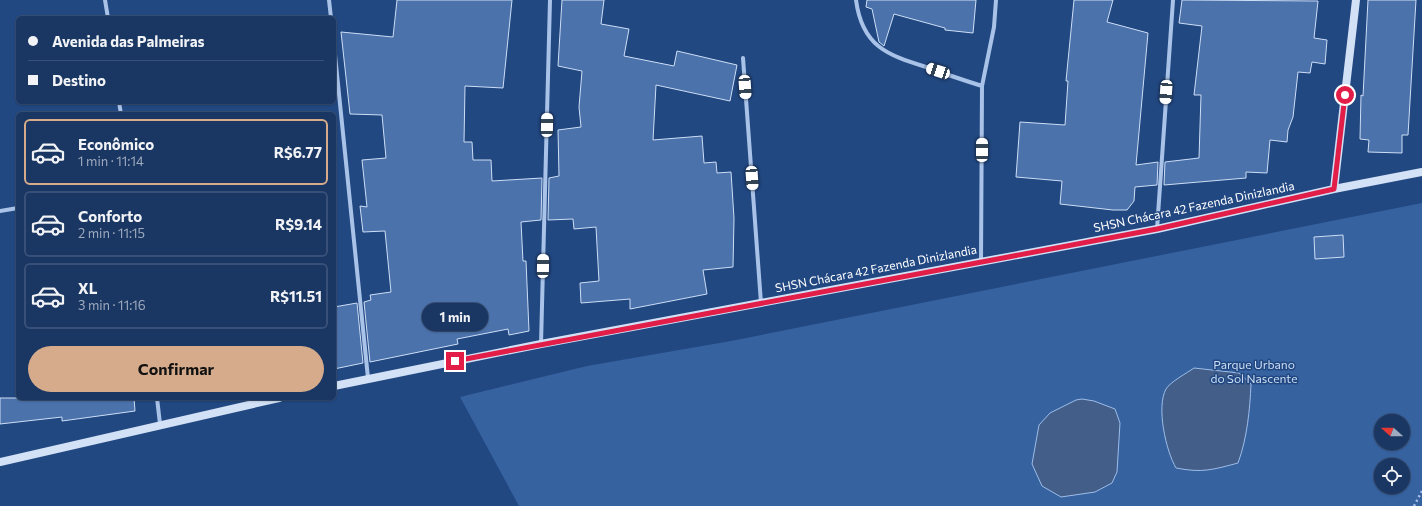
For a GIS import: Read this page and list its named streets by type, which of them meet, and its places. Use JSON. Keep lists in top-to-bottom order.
{
  "streets": {
    "street": ["SHSN Chácara 42 Fazenda Dinizlandia"]
  },
  "parks": ["Parque Urbano do Sol Nascente"],
  "north": "left",
  "page": {
    "banner": ["Avenida das Palmeiras", "Destino"],
    "list": [
      {
        "name": "Econômico",
        "note": "1 min · 11:14",
        "value": "R$6.77"
      },
      {
        "name": "Conforto",
        "note": "2 min · 11:15",
        "value": "R$9.14"
      },
      {
        "name": "XL",
        "note": "3 min · 11:16",
        "value": "R$11.51"
      }
    ],
    "bubble": "1 min",
    "buttons": "Confirmar"
  }
}
